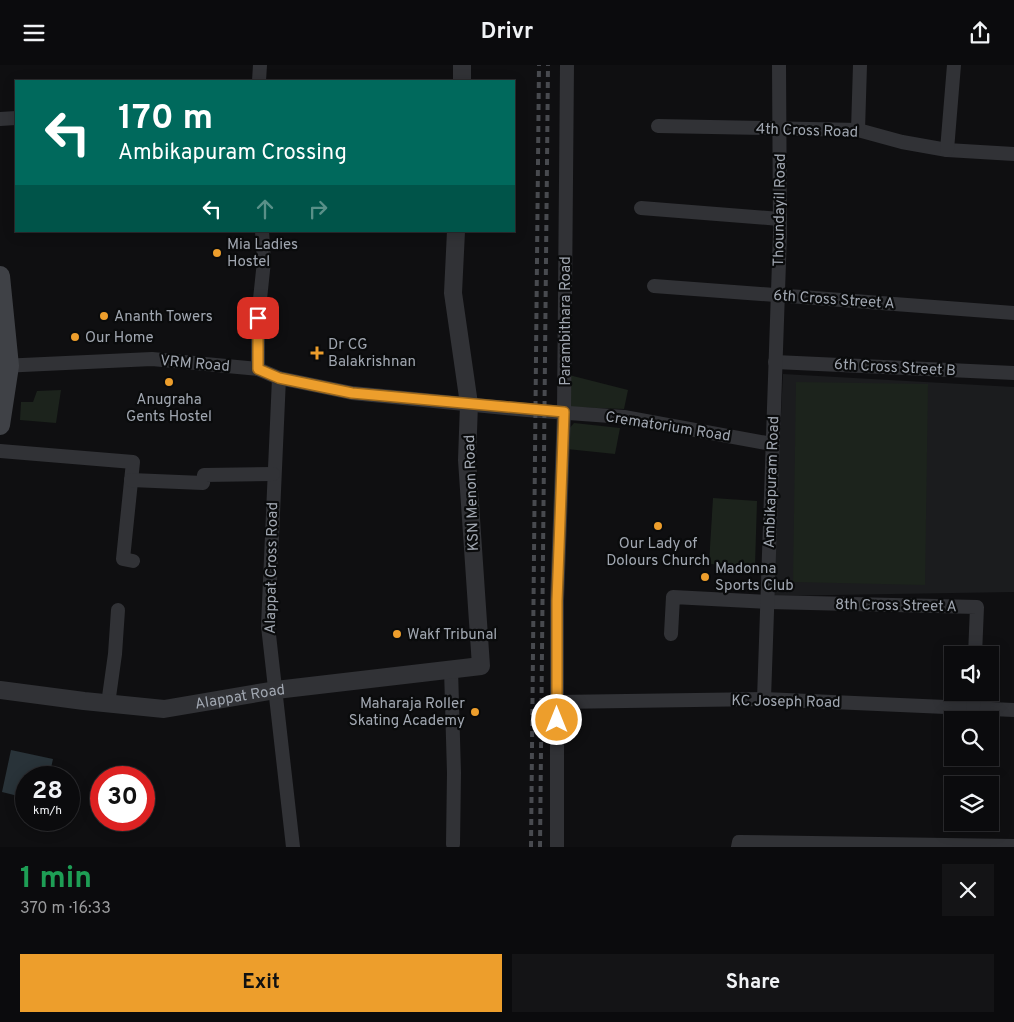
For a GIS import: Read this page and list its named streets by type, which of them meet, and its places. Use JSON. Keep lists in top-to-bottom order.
{
  "streets": {
    "street": [
      "4th Cross Road",
      "Thoundayil Road",
      "6th Cross Street A",
      "Parambithara Road",
      "VRM Road",
      "6th Cross Street B",
      "Crematorium Road",
      "Ambikapuram Road",
      "KSN Menon Road",
      "Alappat Cross Road",
      "8th Cross Street A",
      "Alappat Road",
      "KC Joseph Road"
    ]
  },
  "crossings": [
    ["4th Cross Road", "Thoundayil Road"],
    ["Thoundayil Road", "6th Cross Street A"],
    ["Thoundayil Road", "Ambikapuram Road"],
    ["6th Cross Street A", "Ambikapuram Road"],
    ["Parambithara Road", "Crematorium Road"],
    ["Parambithara Road", "KC Joseph Road"],
    ["VRM Road", "Crematorium Road"],
    ["VRM Road", "KSN Menon Road"],
    ["VRM Road", "Alappat Cross Road"],
    ["6th Cross Street B", "Ambikapuram Road"],
    ["Crematorium Road", "Ambikapuram Road"],
    ["Ambikapuram Road", "8th Cross Street A"],
    ["Ambikapuram Road", "KC Joseph Road"],
    ["KSN Menon Road", "Alappat Road"],
    ["Alappat Cross Road", "Alappat Road"]
  ],
  "places": {
    "other": [
      "Mia Ladies Hostel",
      "Ananth Towers",
      "Our Home",
      "Anugraha Gents Hostel",
      "Our Lady of Dolours Church",
      "Madonna Sports Club",
      "Wakf Tribunal",
      "Maharaja Roller Skating Academy"
    ],
    "health": ["Dr CG Balakrishnan"]
  },
  "page": {
    "header": "Drivr",
    "turn": ["170 m", "Ambikapuram Crossing"],
    "speed": "28 km/h",
    "limit": "30",
    "heading": ["1 min", "370 m · 16:33"],
    "buttons": ["Exit", "Share"]
  }
}
